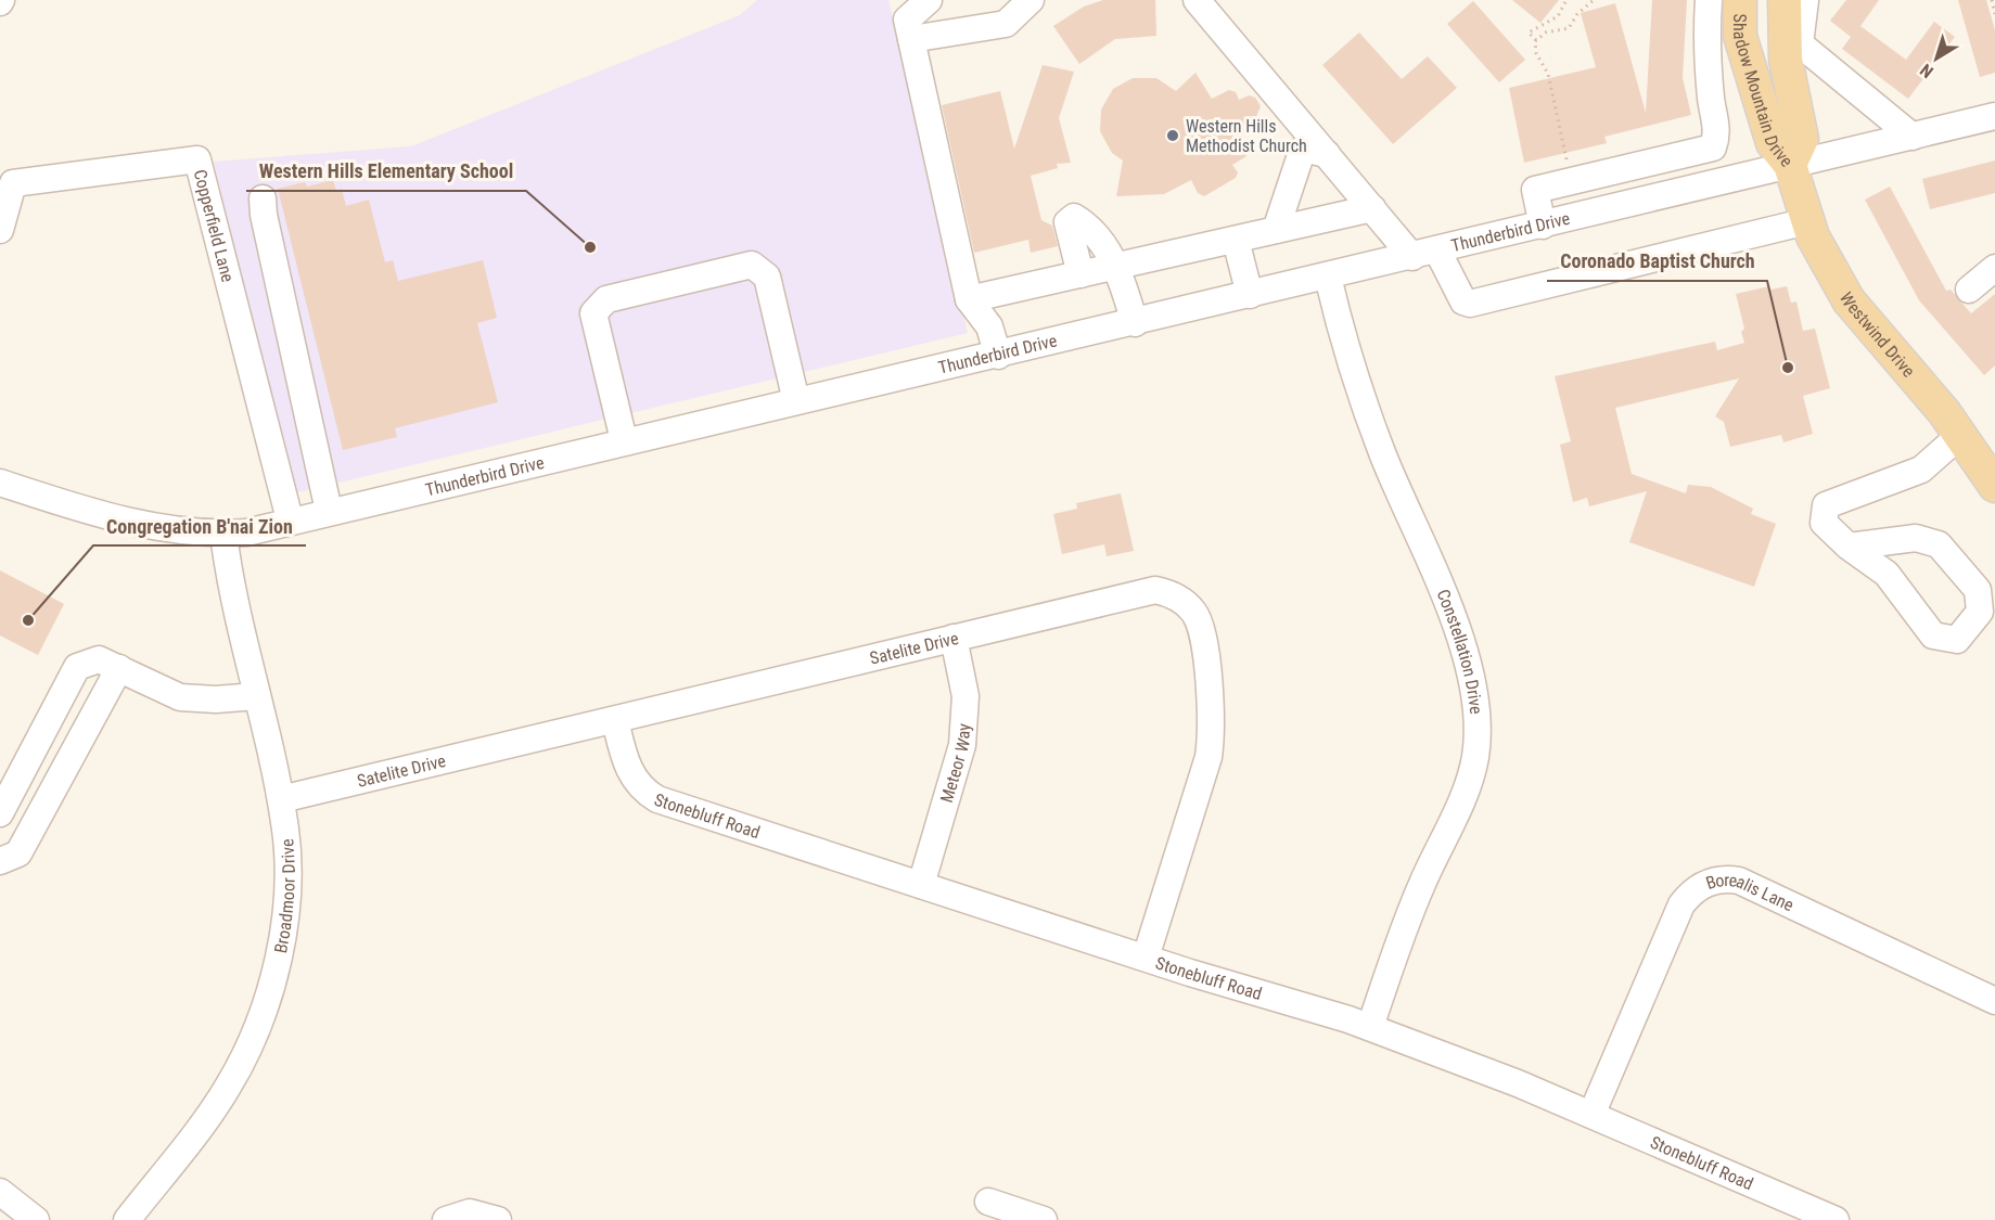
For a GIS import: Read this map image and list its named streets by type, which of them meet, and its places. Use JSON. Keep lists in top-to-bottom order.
{
  "streets": {
    "main road": ["Shadow Mountain Drive", "Westwind Drive"],
    "street": [
      "Copperfield Lane",
      "Thunderbird Drive",
      "Satelite Drive",
      "Constellation Drive",
      "Meteor Way",
      "Stonebluff Road",
      "Broadmoor Drive",
      "Borealis Lane"
    ]
  },
  "crossings": [
    ["Shadow Mountain Drive", "Thunderbird Drive"],
    ["Shadow Mountain Drive", "Westwind Drive"],
    ["Copperfield Lane", "Thunderbird Drive"],
    ["Thunderbird Drive", "Westwind Drive"],
    ["Thunderbird Drive", "Constellation Drive"],
    ["Thunderbird Drive", "Broadmoor Drive"],
    ["Satelite Drive", "Meteor Way"],
    ["Satelite Drive", "Stonebluff Road"],
    ["Satelite Drive", "Broadmoor Drive"],
    ["Constellation Drive", "Stonebluff Road"],
    ["Meteor Way", "Stonebluff Road"],
    ["Stonebluff Road", "Borealis Lane"]
  ],
  "places": [
    "Western Hills Methodist Church",
    "Western Hills Elementary School",
    "Coronado Baptist Church",
    "Congregation B'nai Zion"
  ],
  "north": "bottom left"
}
